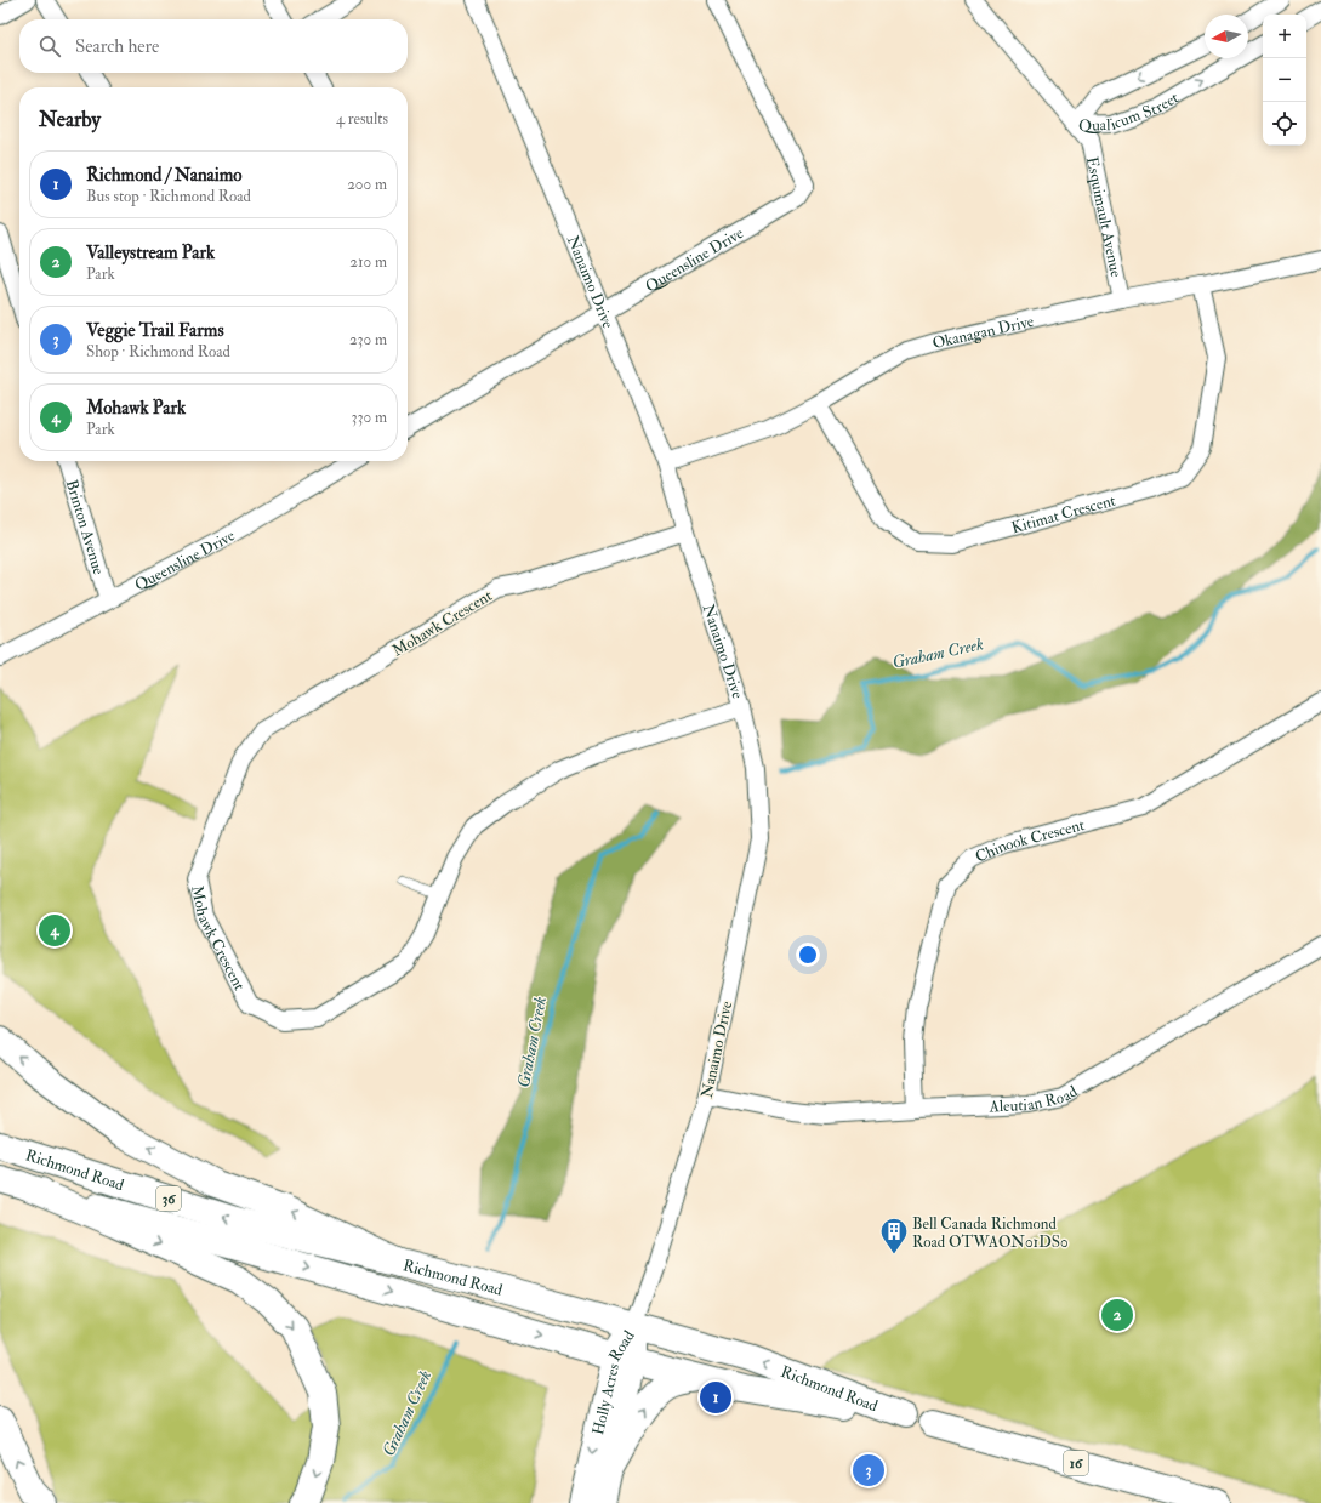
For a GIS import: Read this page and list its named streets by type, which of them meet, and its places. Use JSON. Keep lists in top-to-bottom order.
{
  "streets": {
    "main road": [
      "Richmond Road",
      "36",
      "Holly Acres Road",
      "16"
    ],
    "street": [
      "Qualicum Street",
      "Esquimault Avenue",
      "Queensline Drive",
      "Nanaimo Drive",
      "Okanagan Drive",
      "Kitimat Crescent",
      "Brinton Avenue",
      "Mohawk Crescent",
      "Chinook Crescent",
      "Aleutian Road"
    ]
  },
  "crossings": [
    ["Qualicum Street", "Esquimault Avenue"],
    ["Esquimault Avenue", "Okanagan Drive"],
    ["Queensline Drive", "Nanaimo Drive"],
    ["Queensline Drive", "Brinton Avenue"],
    ["Nanaimo Drive", "Okanagan Drive"],
    ["Nanaimo Drive", "Mohawk Crescent"],
    ["Nanaimo Drive", "Aleutian Road"],
    ["Nanaimo Drive", "Richmond Road"],
    ["Nanaimo Drive", "Holly Acres Road"],
    ["Okanagan Drive", "Kitimat Crescent"],
    ["Chinook Crescent", "Aleutian Road"],
    ["Richmond Road", "Holly Acres Road"]
  ],
  "water": ["Graham Creek"],
  "places": {
    "building": ["Bell Canada Richmond Road OTWAON01DS0"]
  },
  "north": "left",
  "page": {
    "map_buttons": ["+", "−"],
    "search": "Search here",
    "heading": ["Nearby", "4 results"],
    "list": [
      {
        "mark": "1",
        "name": "Richmond / Nanaimo",
        "note": "Bus stop · Richmond Road",
        "value": "200 m"
      },
      {
        "mark": "2",
        "name": "Valleystream Park",
        "note": "Park",
        "value": "210 m"
      },
      {
        "mark": "3",
        "name": "Veggie Trail Farms",
        "note": "Shop · Richmond Road",
        "value": "230 m"
      },
      {
        "mark": "4",
        "name": "Mohawk Park",
        "note": "Park",
        "value": "330 m"
      }
    ],
    "pins": [
      "4",
      "2",
      "1",
      "3"
    ]
  }
}
